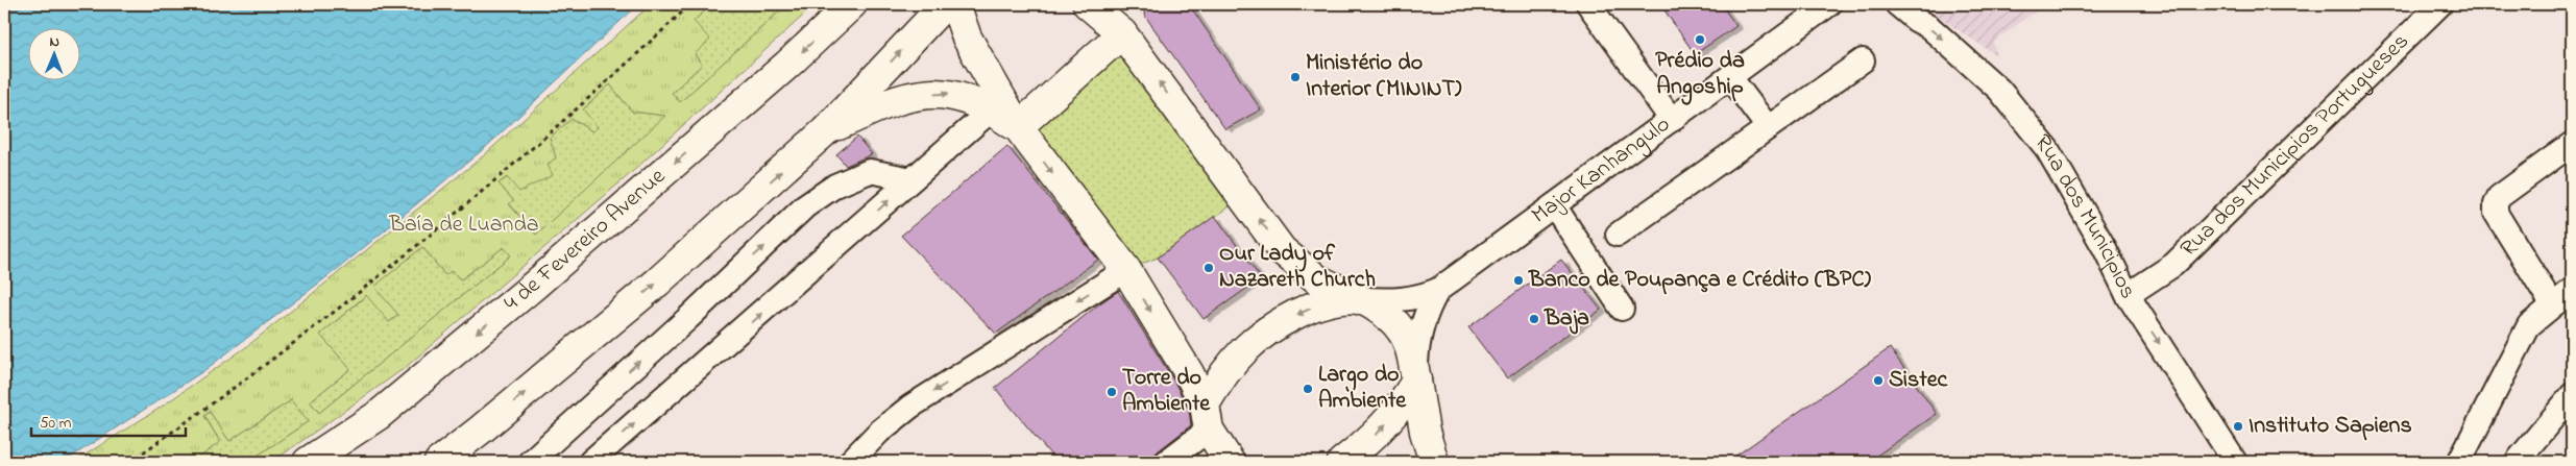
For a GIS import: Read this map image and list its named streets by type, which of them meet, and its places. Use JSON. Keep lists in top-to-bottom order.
{
  "streets": {
    "main road": ["4 de Fevereiro Avenue"],
    "street": ["Rua dos Municipios Portugueses", "Major Kanhangulo", "Rua dos Municipios"]
  },
  "crossings": [
    ["Rua dos Municipios Portugueses", "Rua dos Municipios"]
  ],
  "one_way": ["Rua dos Municipios"],
  "parks": ["Baía de Luanda"],
  "places": [
    "Prédio da Angoship",
    "Ministério do Interior (MININT)",
    "Our Lady of Nazareth Church",
    "Banco de Poupança e Crédito (BPC)",
    "Baja",
    "Sistec",
    "Largo do Ambiente",
    "Torre do Ambiente",
    "Instituto Sapiens"
  ],
  "scale_bar": "50 m",
  "north": "top"
}
